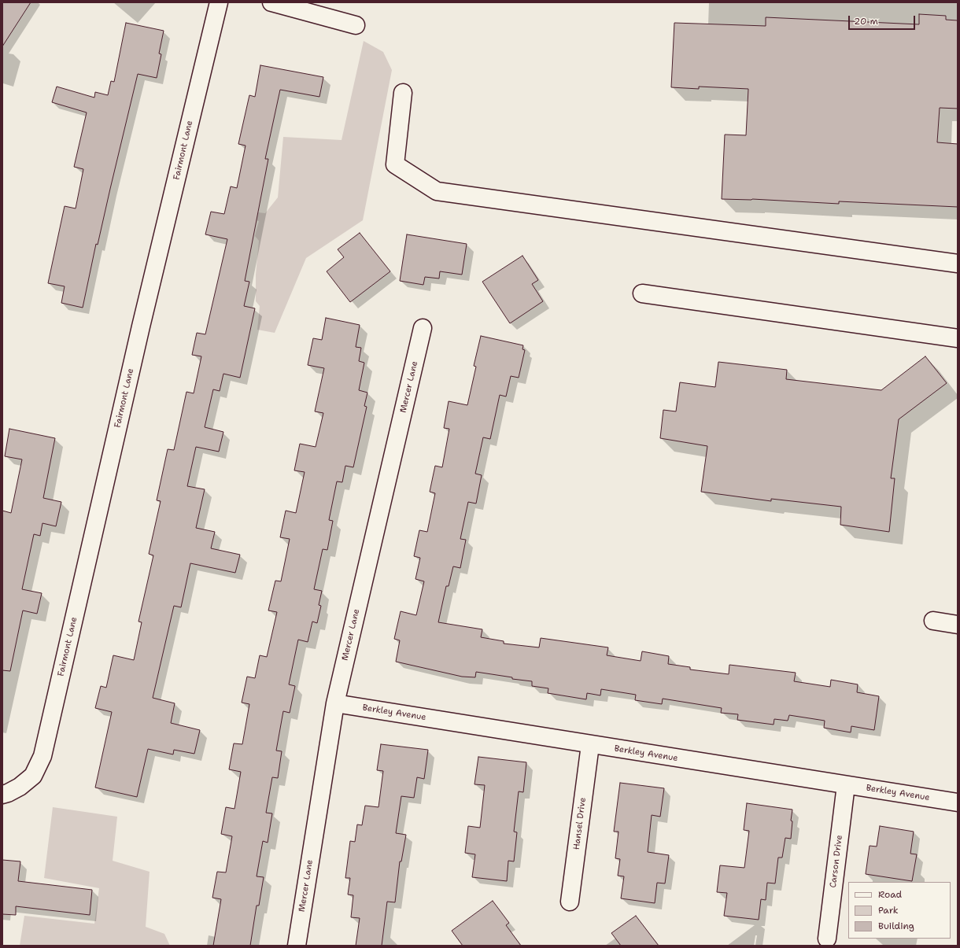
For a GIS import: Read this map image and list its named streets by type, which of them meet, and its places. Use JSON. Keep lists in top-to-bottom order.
{
  "streets": {
    "street": [
      "Fairmont Lane",
      "Mercer Lane",
      "Berkley Avenue",
      "Hansel Drive",
      "Carson Drive"
    ]
  },
  "crossings": [
    ["Mercer Lane", "Berkley Avenue"],
    ["Berkley Avenue", "Hansel Drive"],
    ["Berkley Avenue", "Carson Drive"]
  ],
  "legend": ["Road", "Park", "Building"],
  "scale_bar": "20 m"
}
